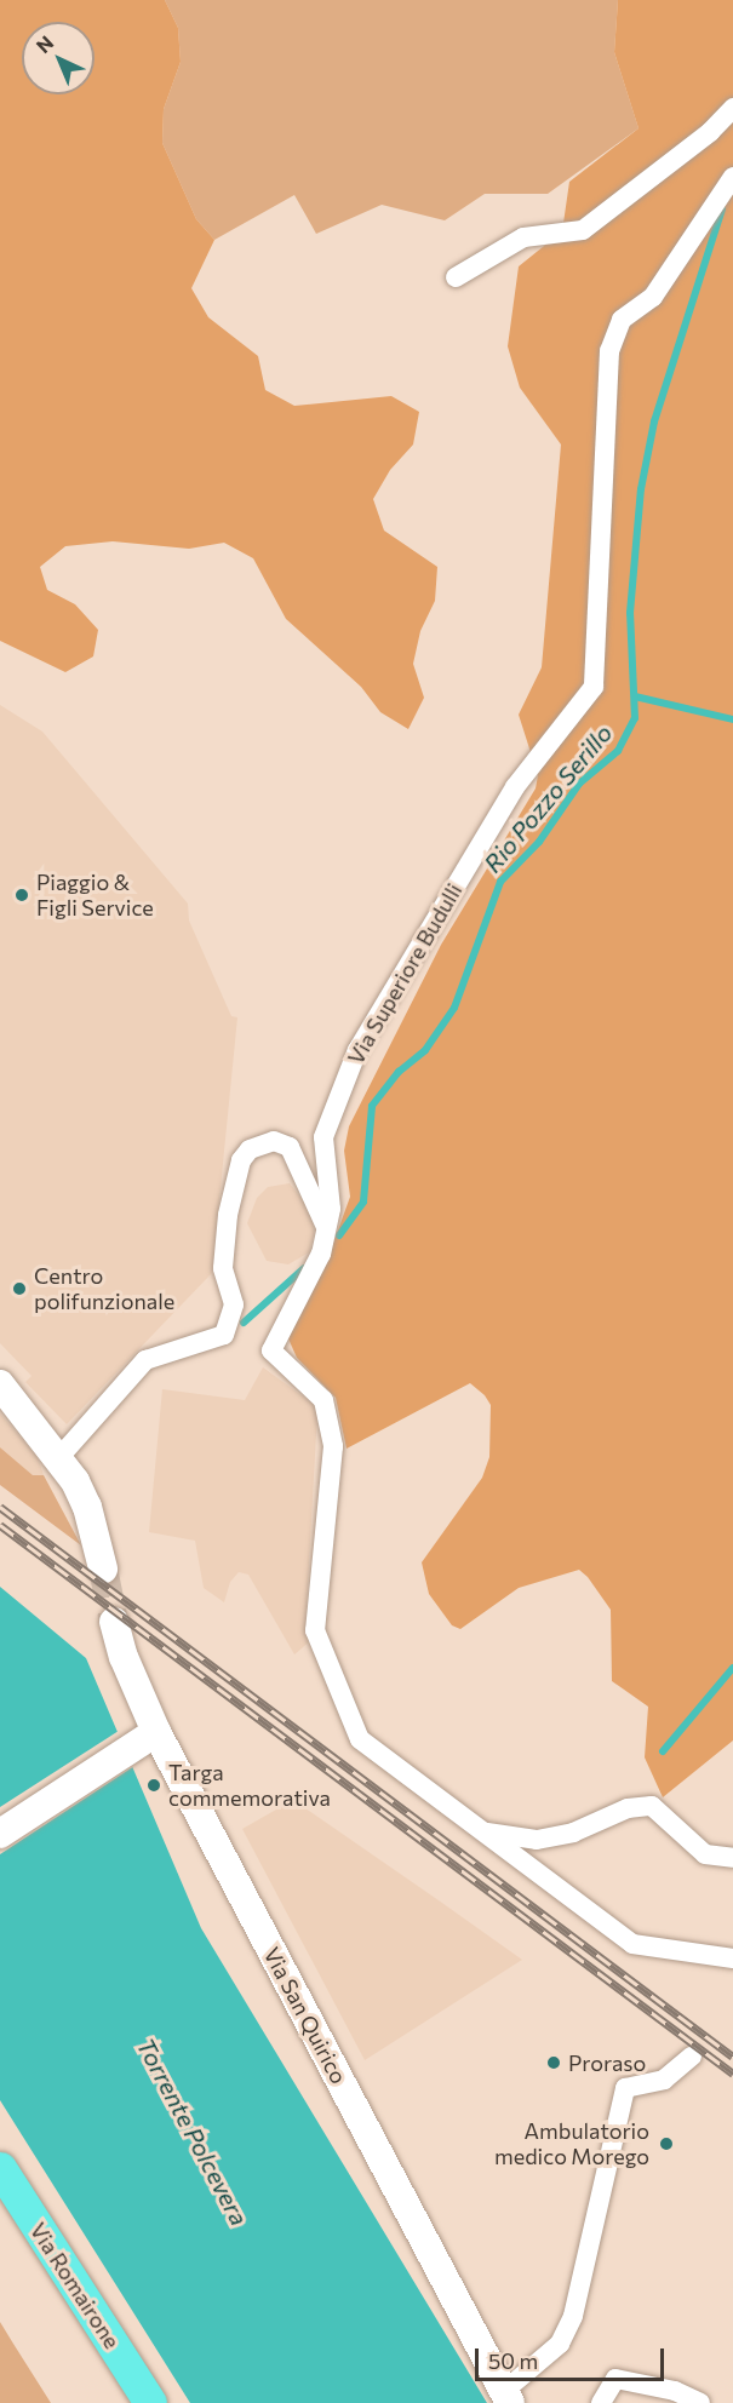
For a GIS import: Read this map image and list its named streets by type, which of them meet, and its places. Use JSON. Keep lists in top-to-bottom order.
{
  "streets": {
    "main road": ["Via San Quirico", "Via Romairone"],
    "street": ["Via Superiore Budulli"]
  },
  "water": ["Rio Pozzo Serillo", "Torrente Polcevera"],
  "places": [
    "Piaggio & Figli Service",
    "Centro polifunzionale",
    "Targa commemorativa",
    "Proraso",
    "Ambulatorio medico Morego"
  ],
  "scale_bar": "50 m",
  "north": "top left"
}
